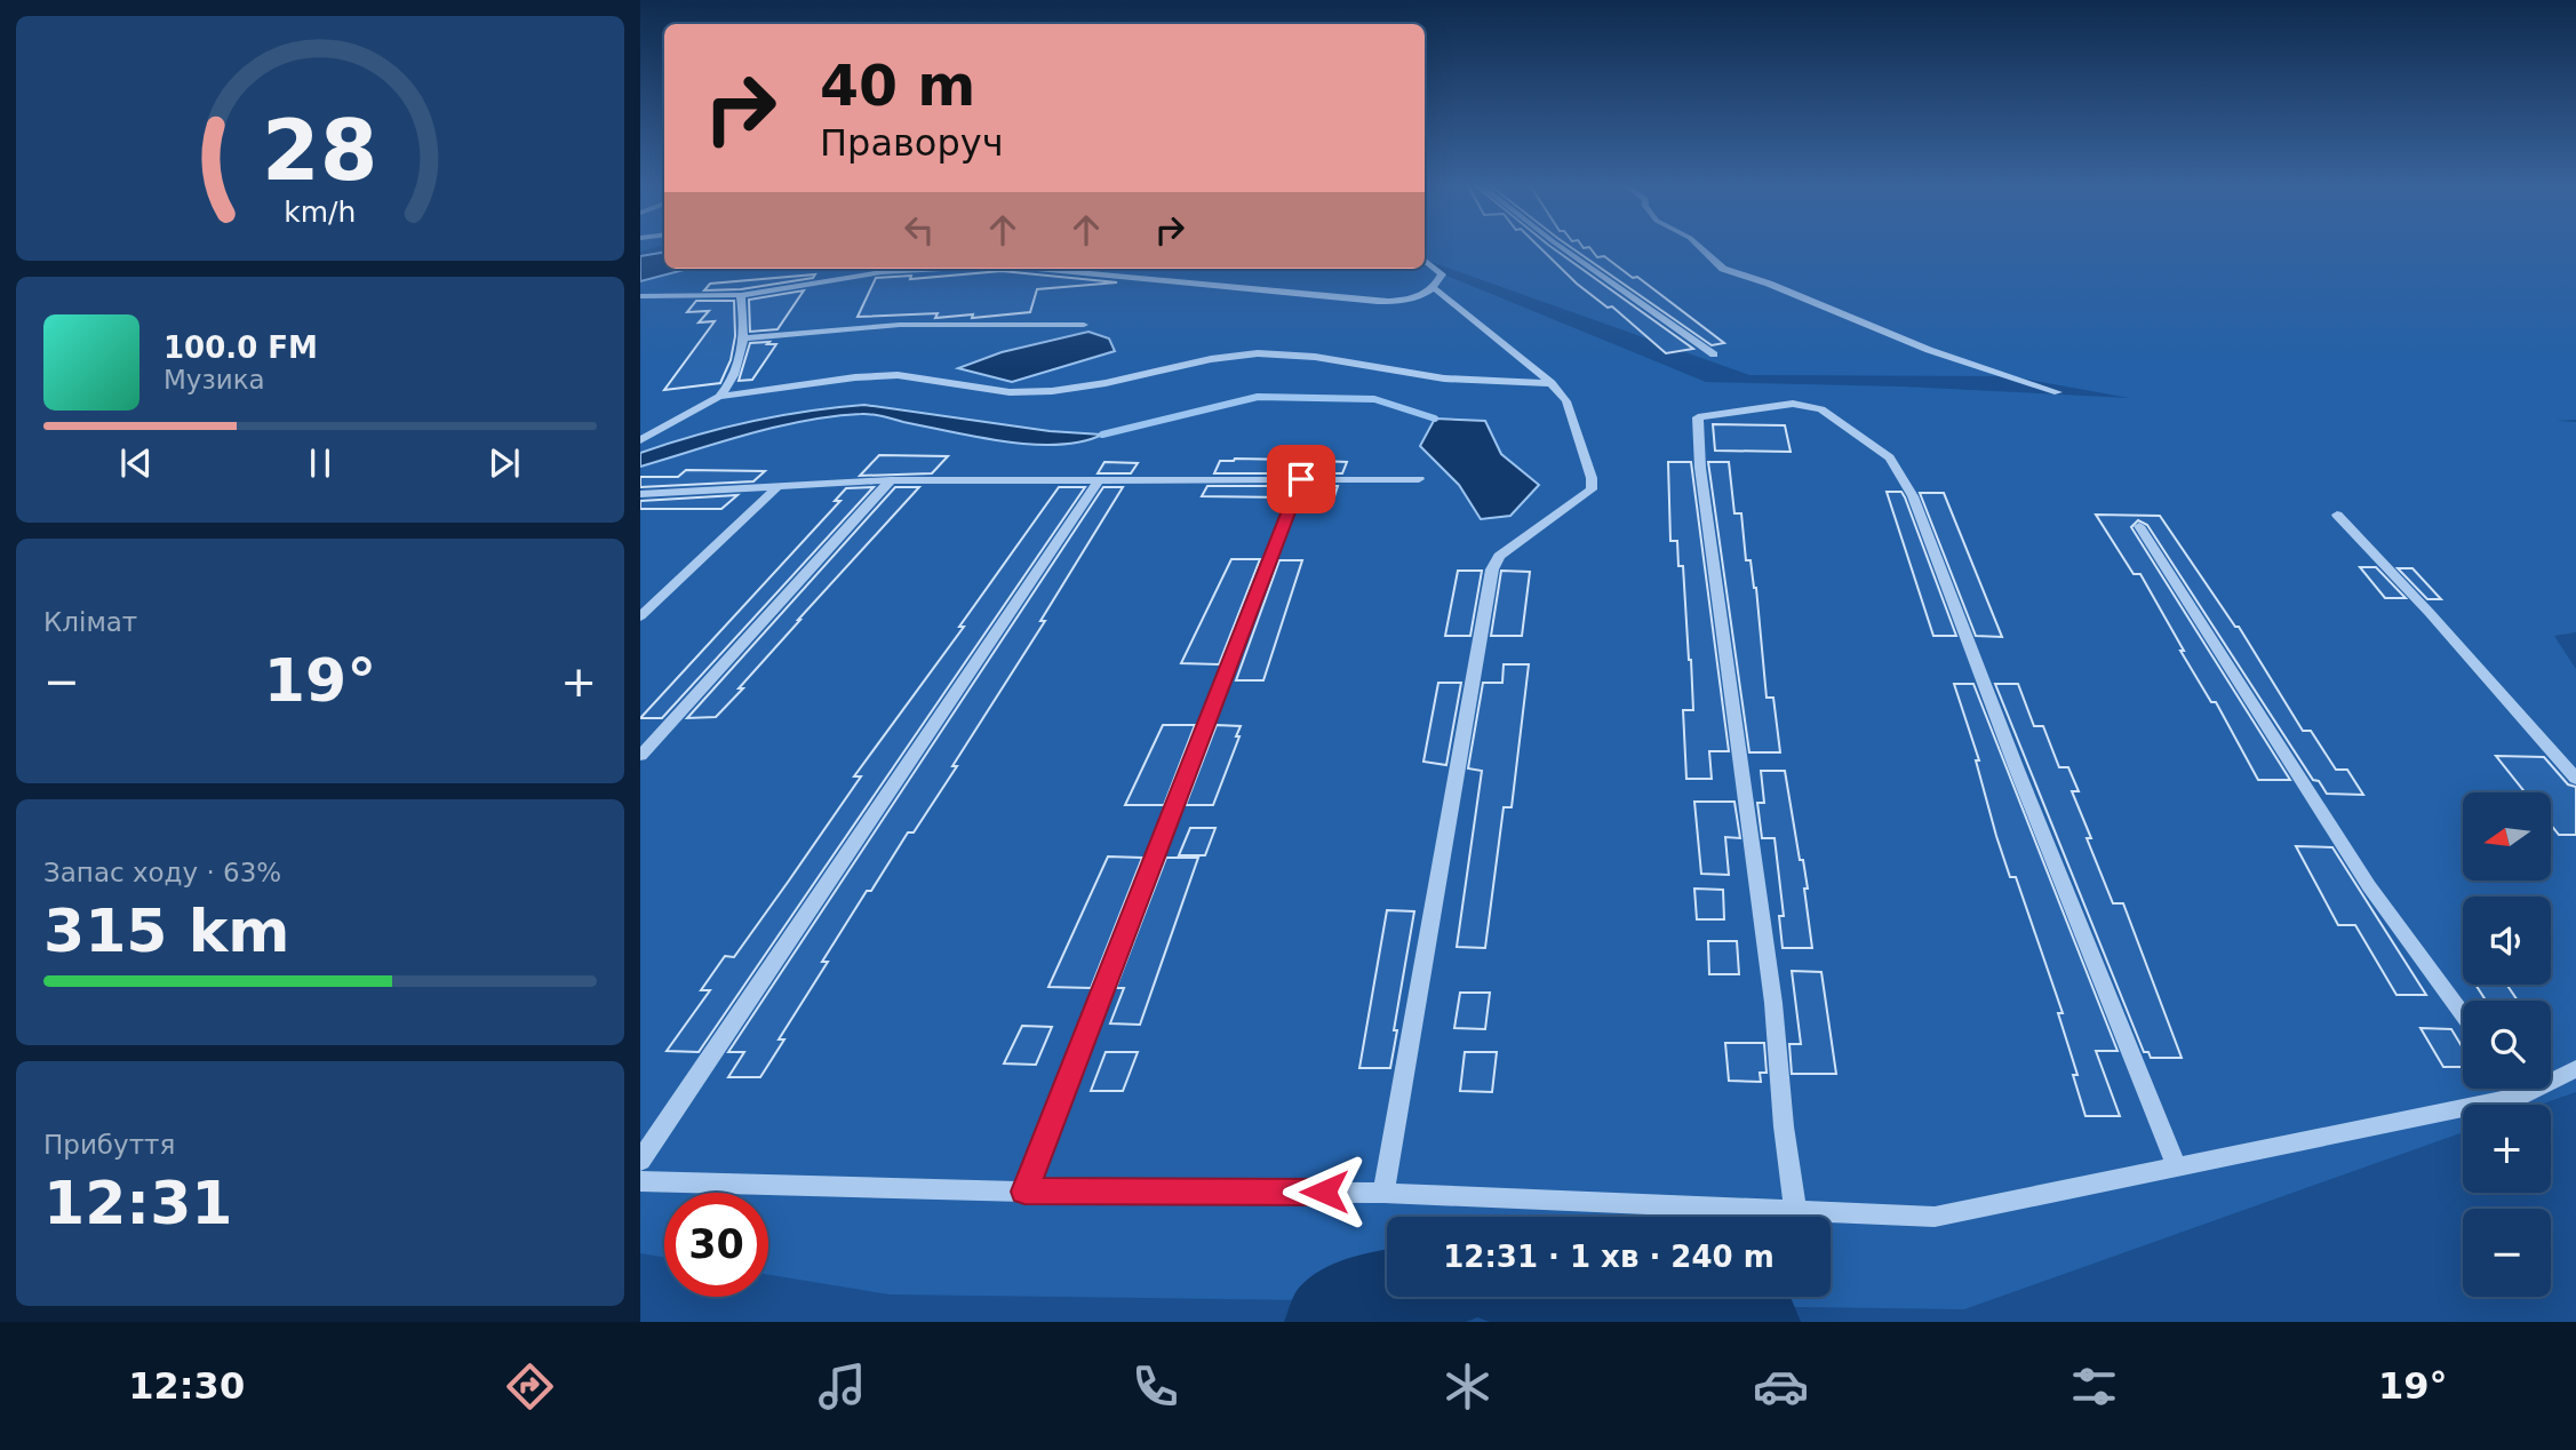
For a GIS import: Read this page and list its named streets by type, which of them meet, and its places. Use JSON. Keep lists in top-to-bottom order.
{
  "north": "left",
  "page": {
    "turn": ["40 m", "Праворуч"],
    "song": ["100.0 FM", "Музика"],
    "tile": [
      "Клімат",
      ["Запас ходу · 63%", "315 km"],
      ["Прибуття", "12:31"]
    ],
    "heat": ["−", "19°", "+"],
    "map_buttons": ["+", "−"],
    "limit": "30",
    "trip": "12:31 · 1 хв · 240 m",
    "tabs": ["12:30", "19°"],
    "gauge": ["28", "km/h"]
  }
}
